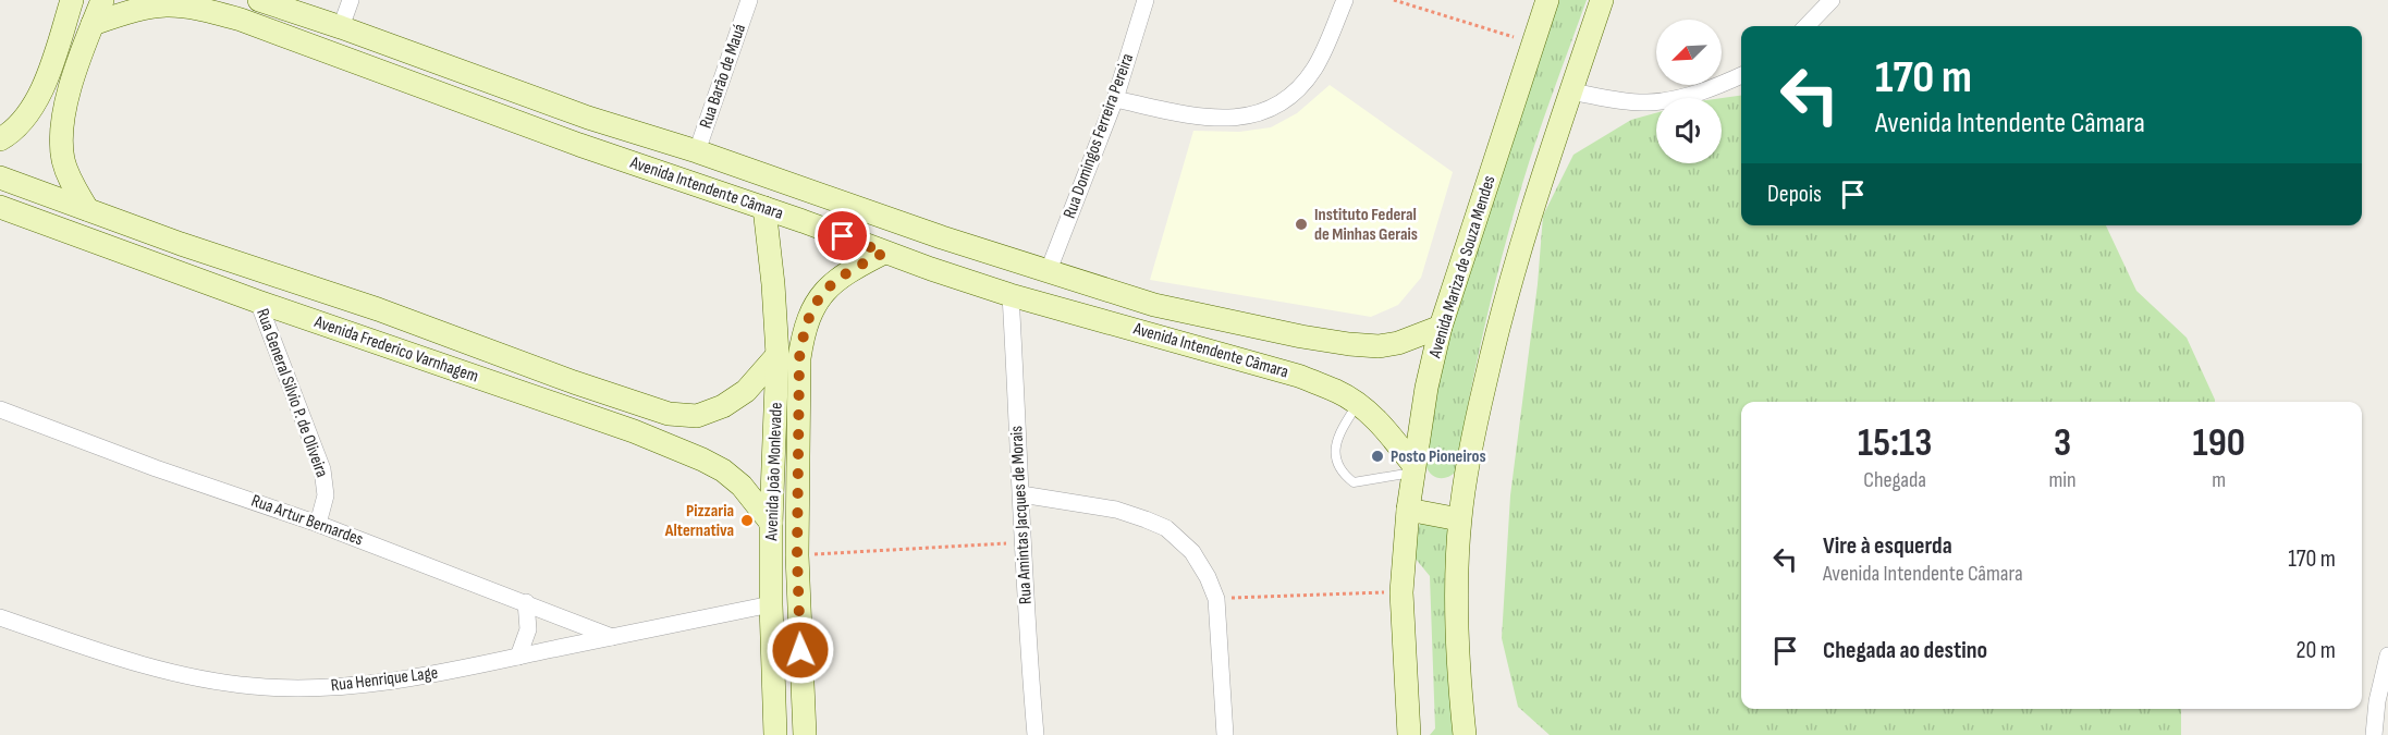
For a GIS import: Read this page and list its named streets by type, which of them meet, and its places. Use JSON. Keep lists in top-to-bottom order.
{
  "streets": {
    "main road": [
      "Avenida Intendente Câmara",
      "Avenida Mariza de Souza Mendes",
      "Avenida Frederico Varnhagem",
      "Avenida João Monlevade"
    ],
    "street": [
      "Rua Barão de Mauá",
      "Rua Domingos Ferreira Pereira",
      "Rua General Silvio P. de Oliveira",
      "Rua Amintas Jacques de Morais",
      "Rua Artur Bernardes",
      "Rua Henrique Lage"
    ]
  },
  "crossings": [
    ["Rua Barão de Mauá", "Avenida Intendente Câmara"],
    ["Rua Domingos Ferreira Pereira", "Avenida Intendente Câmara"],
    ["Avenida Intendente Câmara", "Avenida Mariza de Souza Mendes"],
    ["Avenida Intendente Câmara", "Avenida João Monlevade"],
    ["Avenida Intendente Câmara", "Rua Amintas Jacques de Morais"],
    ["Avenida Frederico Varnhagem", "Rua General Silvio P. de Oliveira"],
    ["Avenida Frederico Varnhagem", "Avenida João Monlevade"],
    ["Rua General Silvio P. de Oliveira", "Rua Artur Bernardes"],
    ["Avenida João Monlevade", "Rua Henrique Lage"],
    ["Rua Artur Bernardes", "Rua Henrique Lage"]
  ],
  "places": ["Instituto Federal de Minhas Gerais", "Posto Pioneiros", "Pizzaria Alternativa"],
  "north": "bottom left",
  "page": {
    "turn": ["170 m", "Avenida Intendente Câmara"],
    "then": "Depois",
    "eta": [
      "15:13",
      "Chegada",
      "3",
      "min",
      "190",
      "m"
    ],
    "list": [
      {
        "name": "Vire à esquerda",
        "note": "Avenida Intendente Câmara",
        "value": "170 m"
      },
      {
        "name": "Chegada ao destino",
        "value": "20 m"
      }
    ]
  }
}
